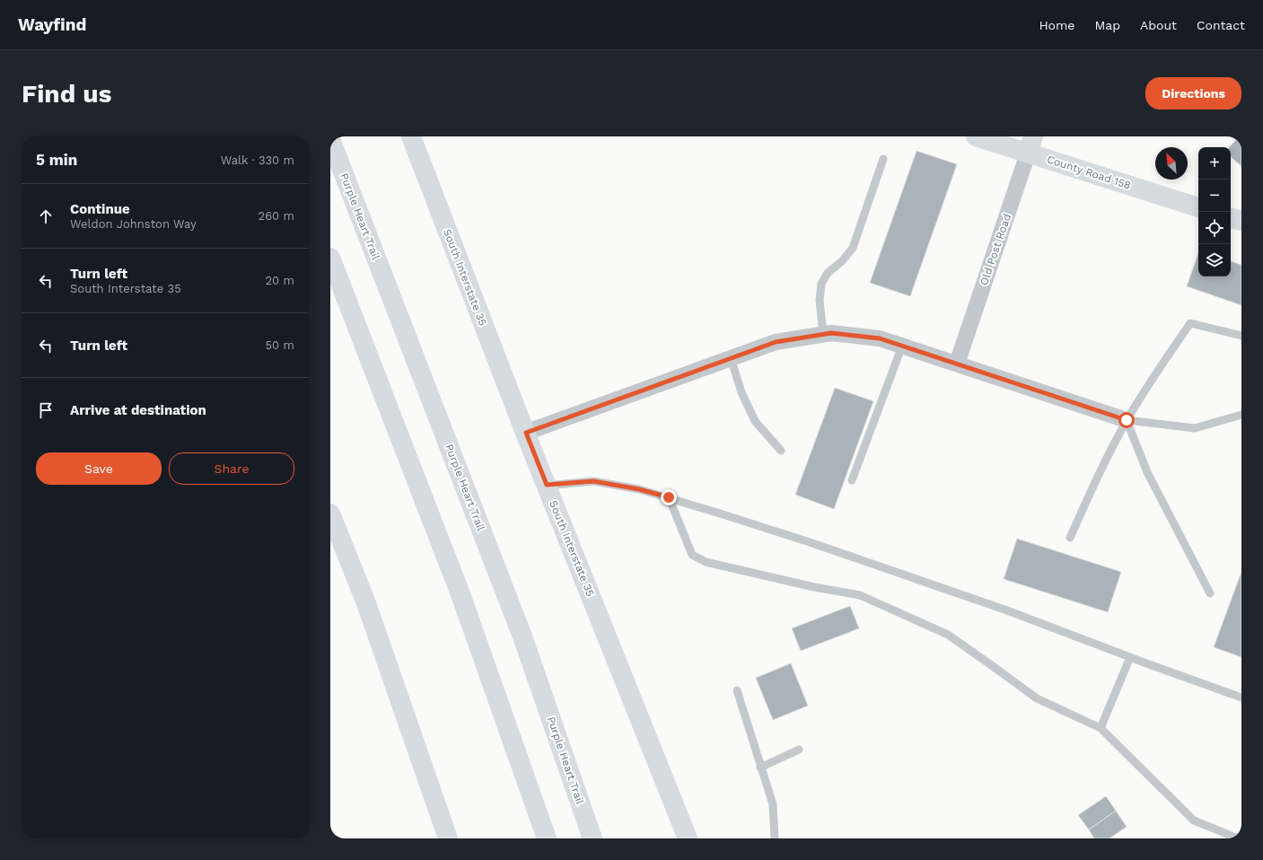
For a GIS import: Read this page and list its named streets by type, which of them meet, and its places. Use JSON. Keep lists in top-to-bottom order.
{
  "streets": {
    "main road": ["County Road 158", "Purple Heart Trail", "South Interstate 35"],
    "street": ["Old Post Road"]
  },
  "crossings": [
    ["County Road 158", "Old Post Road"]
  ],
  "north": "top left",
  "page": {
    "header": "Wayfind",
    "nav": [
      "Home",
      "Map",
      "About",
      "Contact"
    ],
    "buttons": [
      "Directions",
      ["Save", "Share"]
    ],
    "title": "Find us",
    "heading": ["5 min", "Walk · 330 m"],
    "map_buttons": ["+", "−"],
    "list": [
      ["Continue", "Weldon Johnston Way", "260 m"],
      ["Turn left", "South Interstate 35", "20 m"],
      ["Turn left", "50 m"],
      "Arrive at destination"
    ]
  }
}
